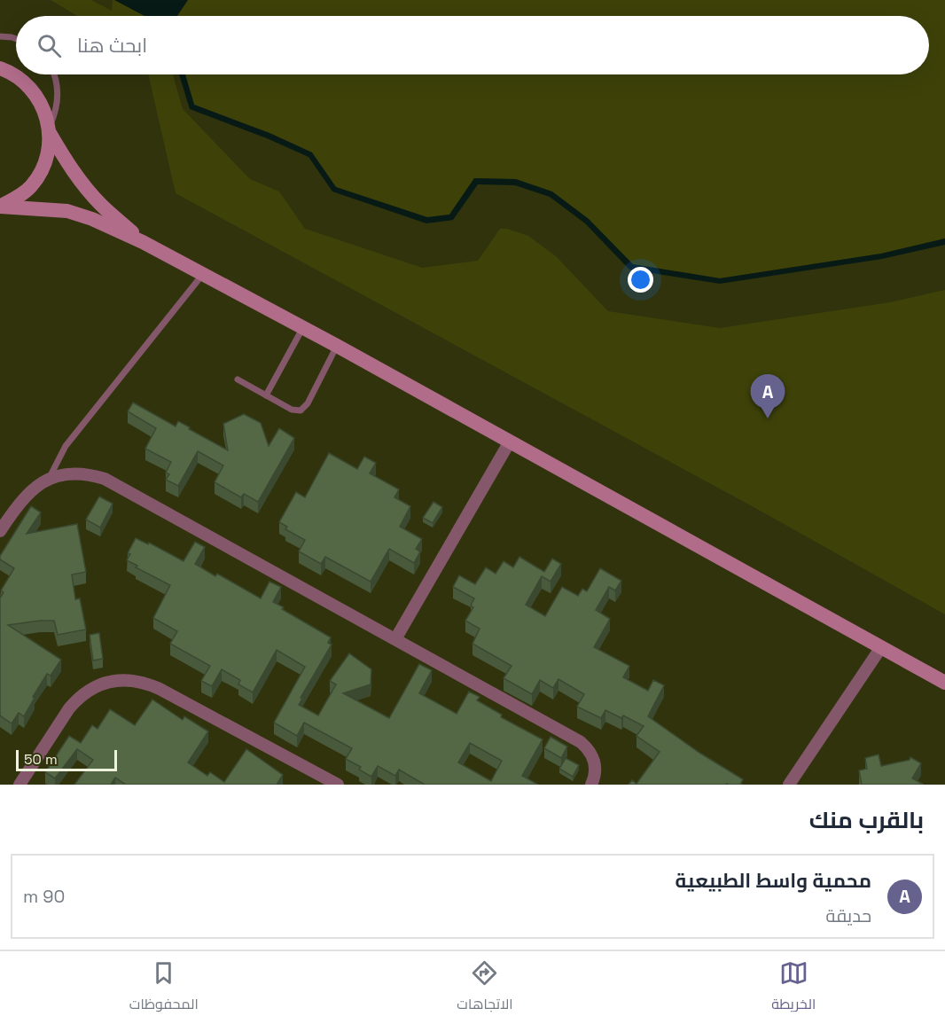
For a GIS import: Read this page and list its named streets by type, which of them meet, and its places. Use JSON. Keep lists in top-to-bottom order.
{
  "scale_bar": "50 m",
  "page": {
    "search": "ابحث هنا",
    "pins": "A",
    "scale": "50 m",
    "heading": "بالقرب منك",
    "list": [
      {
        "mark": "A",
        "name": "محمية واسط الطبيعية",
        "note": "حديقة",
        "value": "90 m"
      }
    ],
    "nav": ["الخريطة", "الاتجاهات", "المحفوظات"]
  }
}
